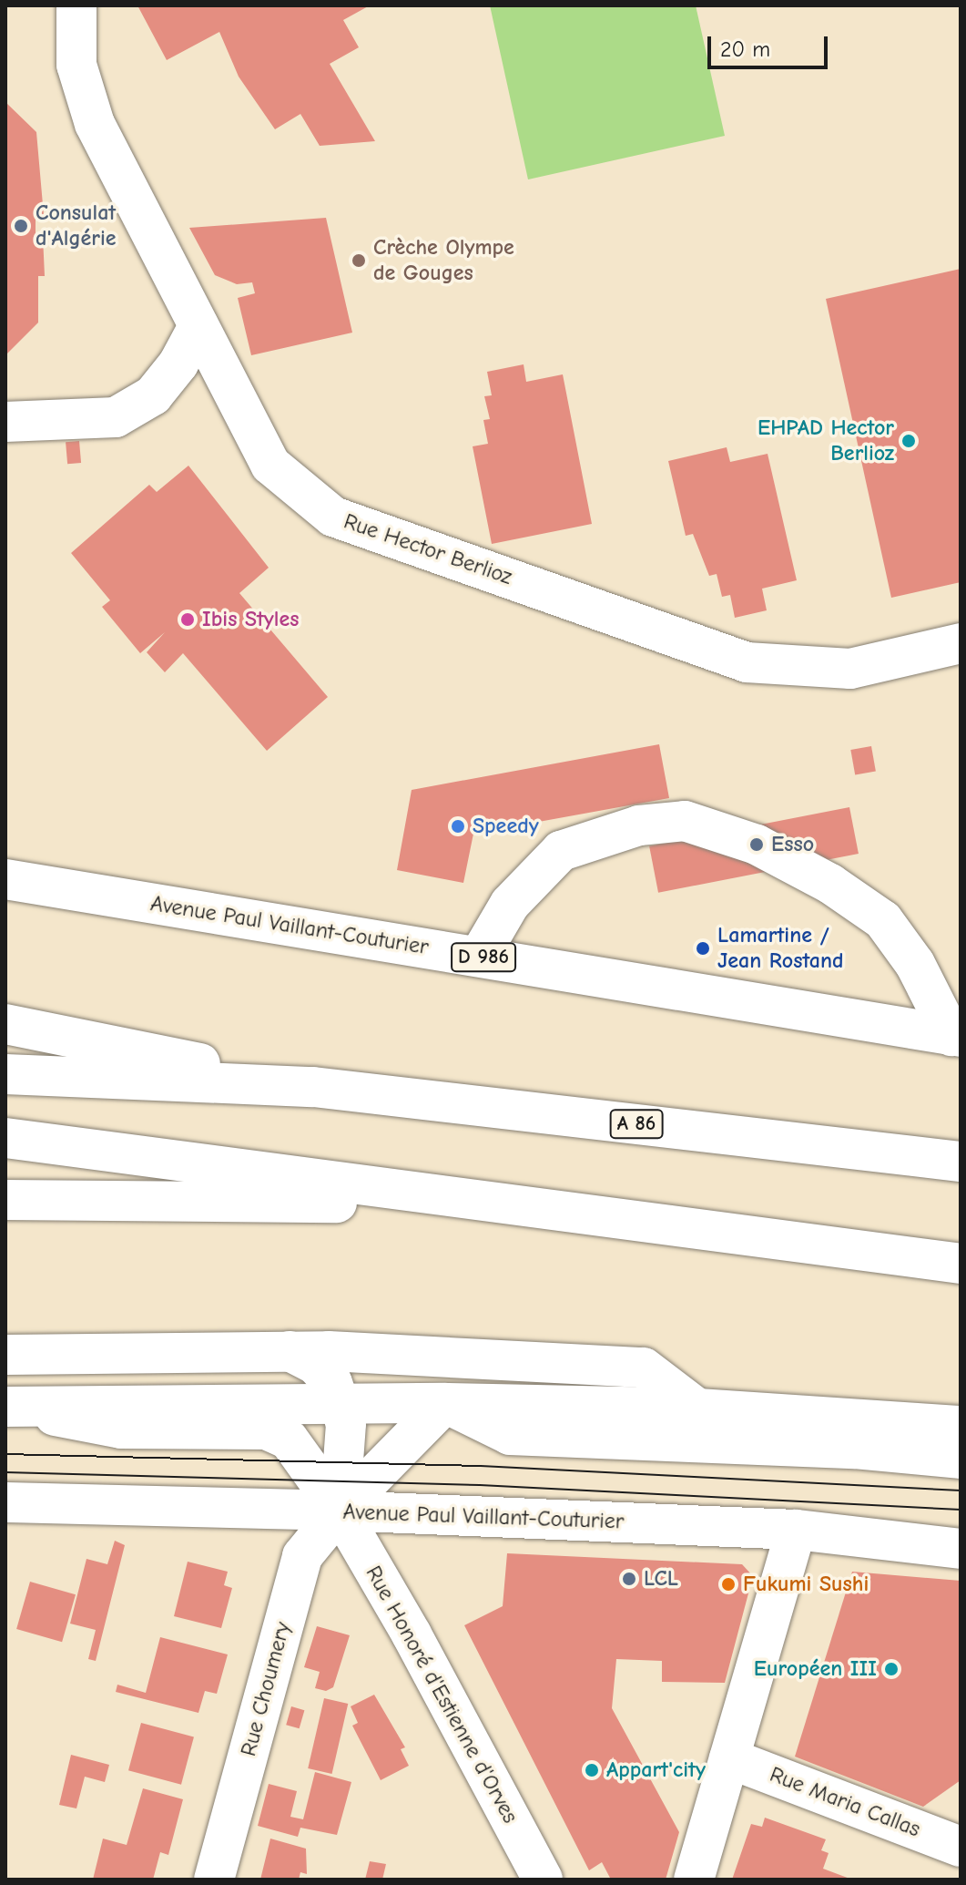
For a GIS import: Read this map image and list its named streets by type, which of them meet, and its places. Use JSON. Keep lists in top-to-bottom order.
{
  "streets": {
    "main road": [
      "Rue Hector Berlioz",
      "Avenue Paul Vaillant-Couturier",
      "D 986",
      "A 86",
      "Rue Choumery",
      "Rue Honoré d'Estienne d'Orves",
      "Rue Maria Callas"
    ]
  },
  "crossings": [
    ["Avenue Paul Vaillant-Couturier", "Rue Choumery"],
    ["Avenue Paul Vaillant-Couturier", "Rue Honoré d'Estienne d'Orves"],
    ["Rue Choumery", "Rue Honoré d'Estienne d'Orves"]
  ],
  "places": [
    "Consulat d'Algérie",
    "Crèche Olympe de Gouges",
    "EHPAD Hector Berlioz",
    "Ibis Styles",
    "Speedy",
    "Esso",
    "Lamartine / Jean Rostand",
    "LCL",
    "Fukumi Sushi",
    "Européen III",
    "Appart'city"
  ],
  "scale_bar": "20 m"
}
